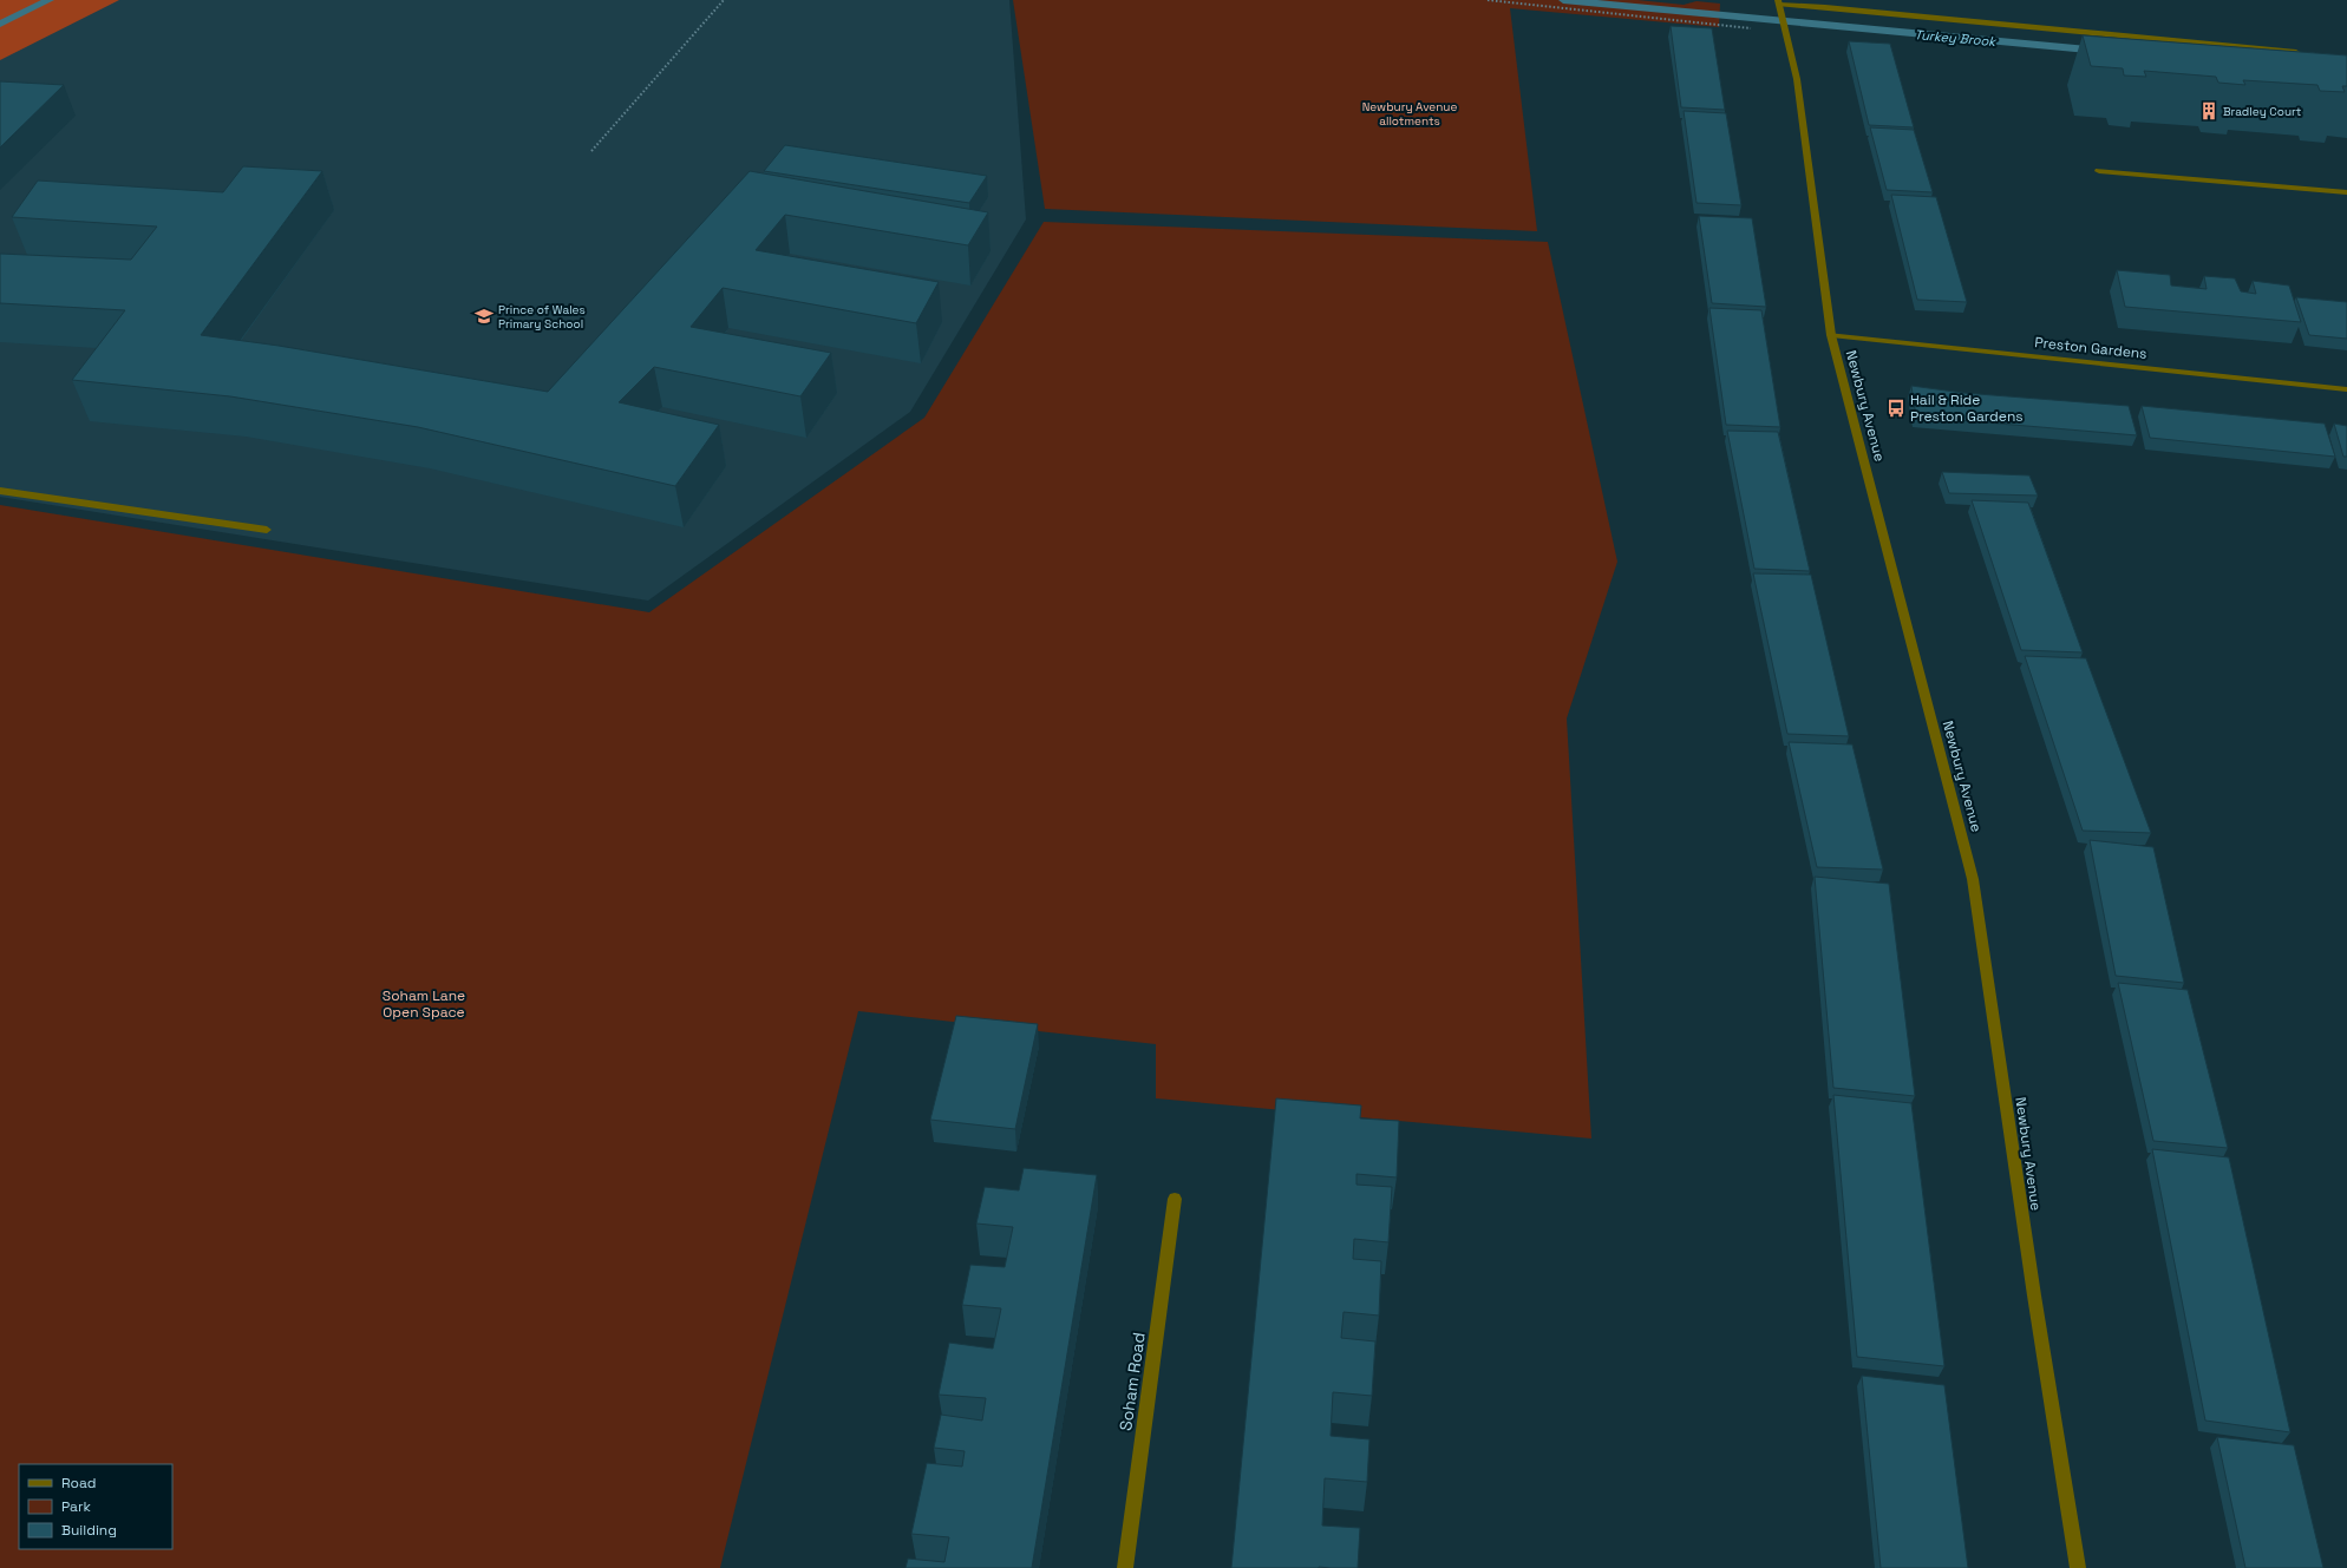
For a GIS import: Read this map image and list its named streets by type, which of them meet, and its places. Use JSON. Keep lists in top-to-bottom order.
{
  "streets": {
    "street": ["Preston Gardens", "Newbury Avenue", "Soham Road"]
  },
  "crossings": [
    ["Preston Gardens", "Newbury Avenue"]
  ],
  "water": ["Turkey Brook"],
  "parks": ["Newbury Avenue allotments", "Soham Lane Open Space"],
  "places": {
    "building": ["Bradley Court"],
    "school or university": ["Prince of Wales Primary School"],
    "bus stop": ["Hail & Ride Preston Gardens"]
  },
  "legend": ["Road", "Park", "Building"]
}
